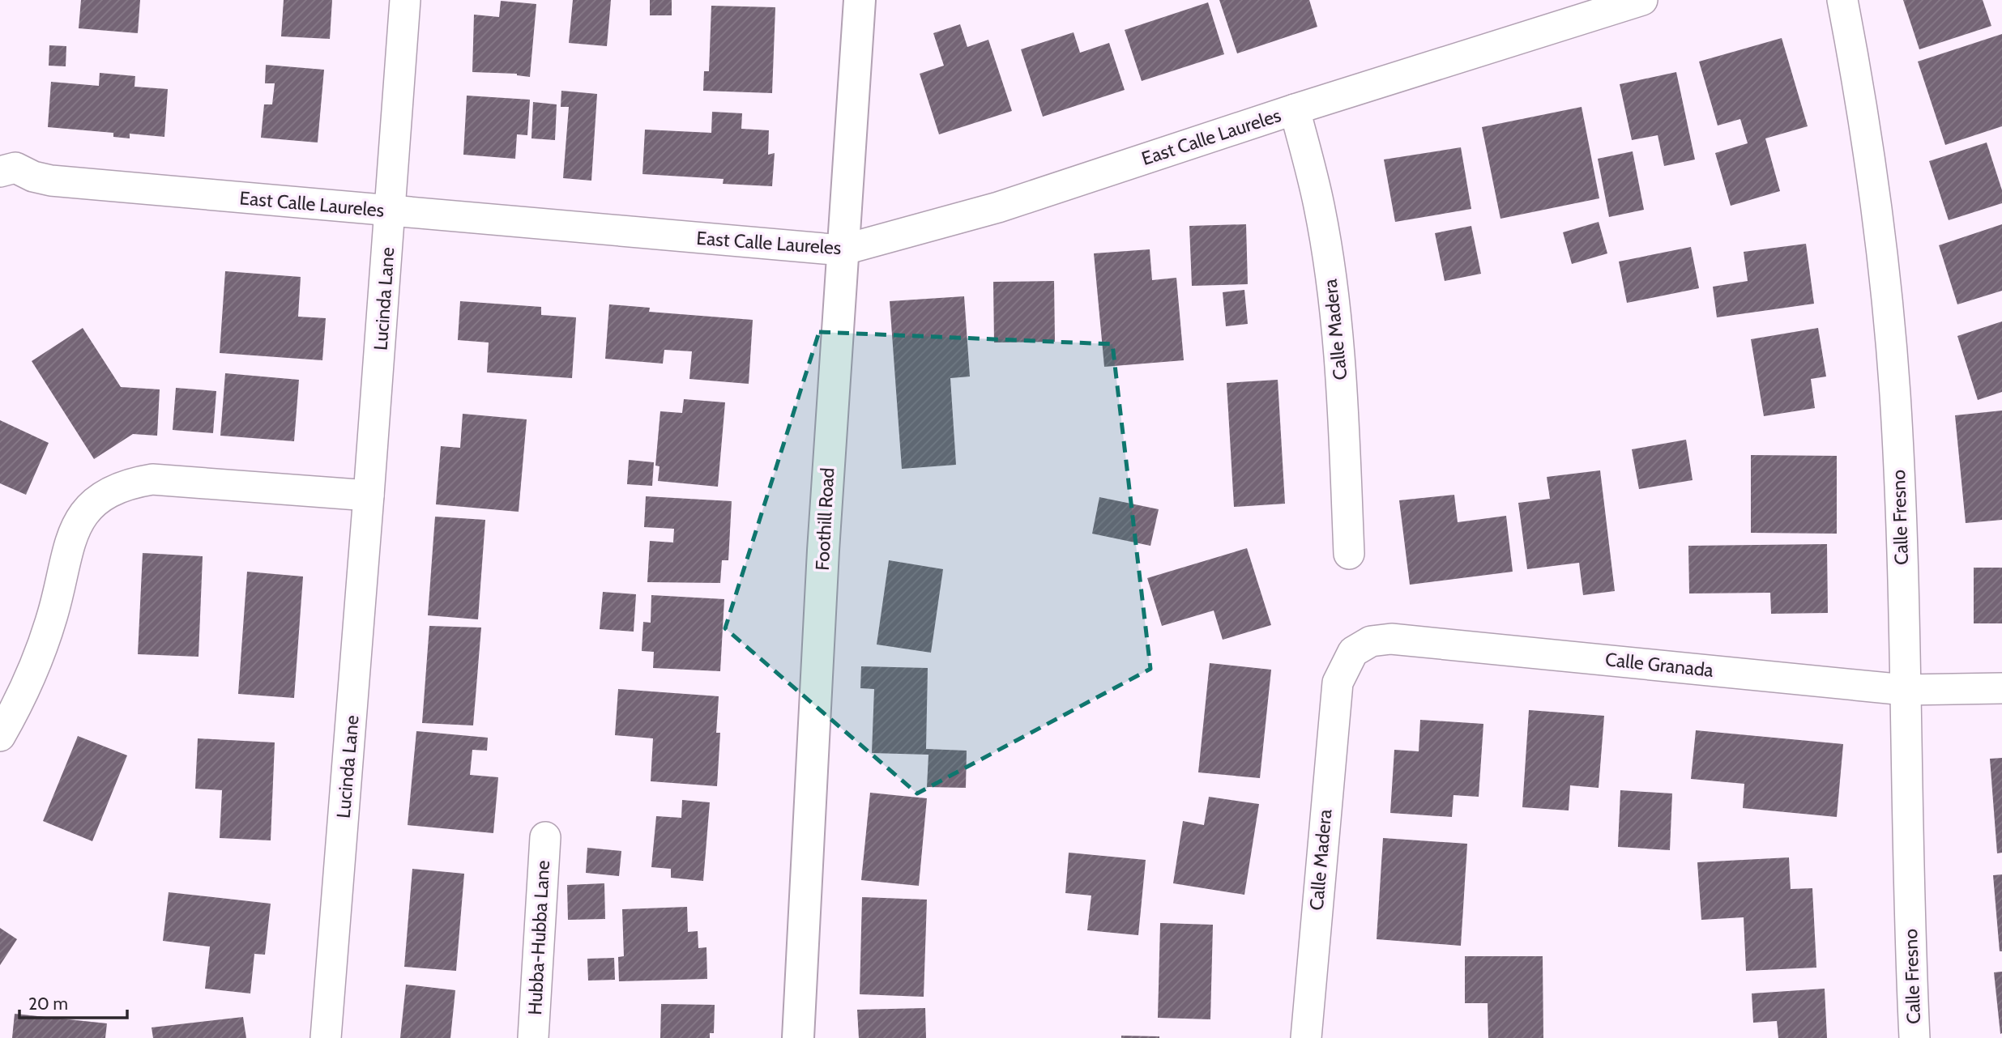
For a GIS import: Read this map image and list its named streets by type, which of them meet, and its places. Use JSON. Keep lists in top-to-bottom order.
{
  "streets": {
    "main road": ["Foothill Road"],
    "street": [
      "East Calle Laureles",
      "Lucinda Lane",
      "Calle Madera",
      "Calle Fresno",
      "Calle Granada",
      "Hubba-Hubba Lane"
    ]
  },
  "crossings": [
    ["East Calle Laureles", "Lucinda Lane"],
    ["East Calle Laureles", "Calle Madera"],
    ["East Calle Laureles", "Foothill Road"],
    ["Calle Madera", "Calle Granada"],
    ["Calle Fresno", "Calle Granada"]
  ],
  "scale_bar": "20 m"
}
